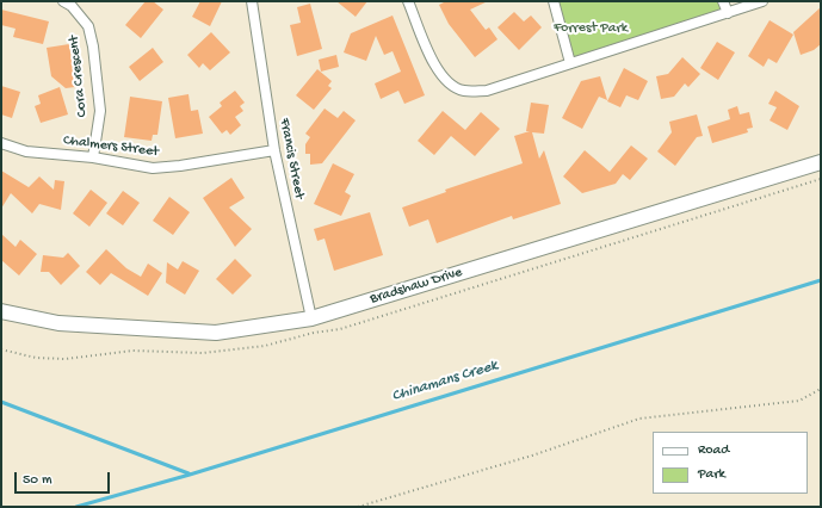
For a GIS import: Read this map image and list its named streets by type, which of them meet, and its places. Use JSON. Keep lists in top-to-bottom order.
{
  "streets": {
    "street": [
      "Cora Crescent",
      "Chalmers Street",
      "Francis Street",
      "Bradshaw Drive"
    ]
  },
  "crossings": [
    ["Cora Crescent", "Chalmers Street"],
    ["Chalmers Street", "Francis Street"],
    ["Francis Street", "Bradshaw Drive"]
  ],
  "water": ["Chinamans Creek"],
  "parks": ["Forrest Park"],
  "legend": ["Road", "Park"],
  "scale_bar": "50 m"
}
